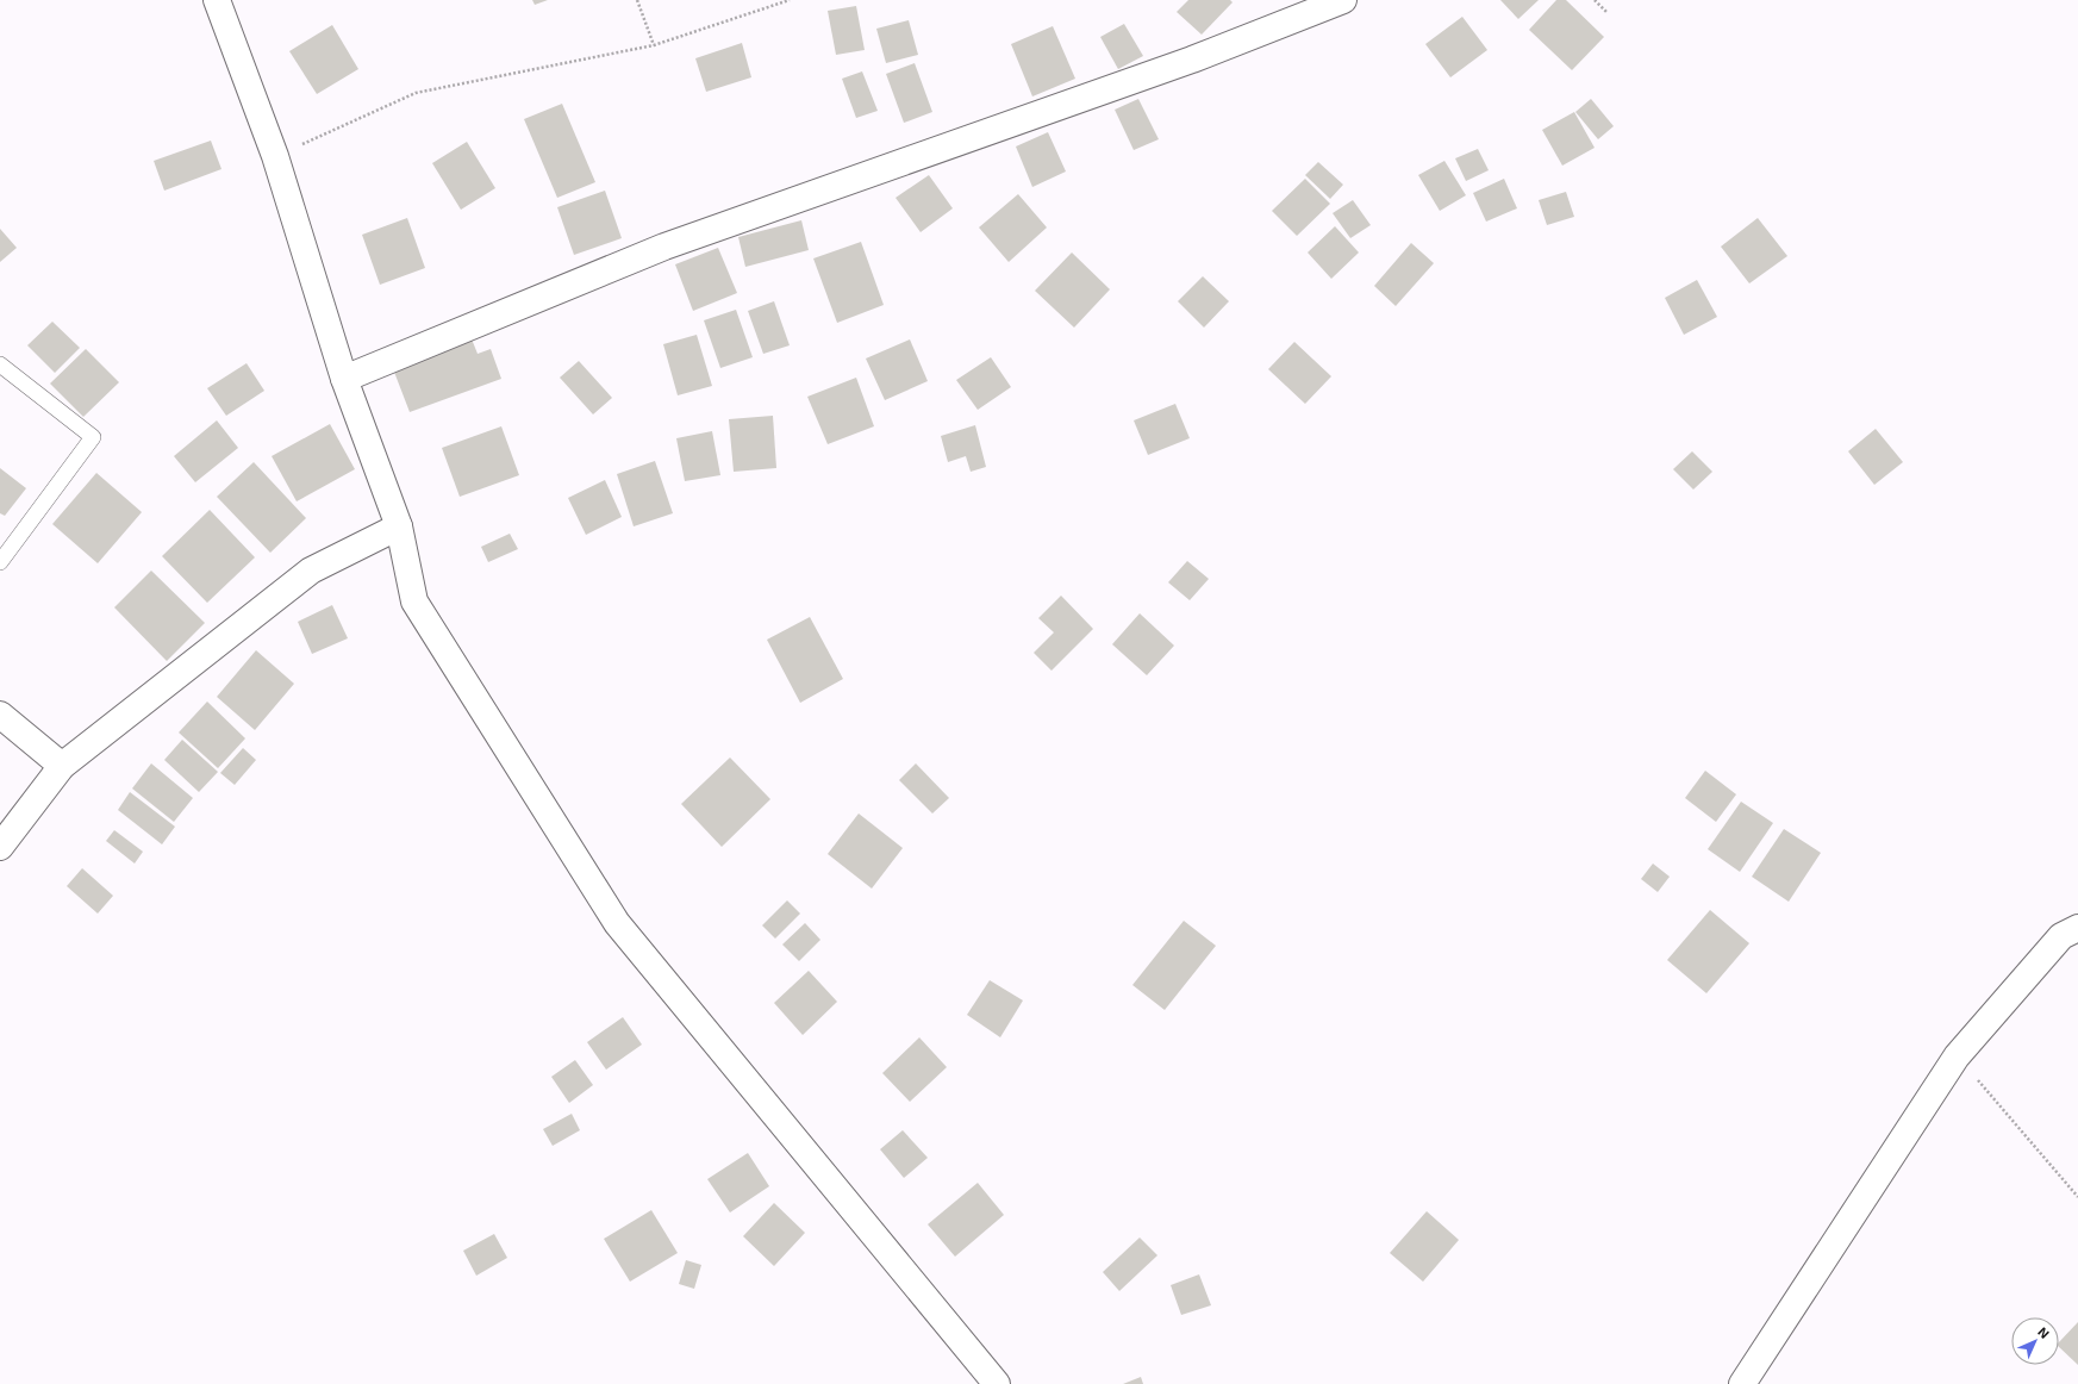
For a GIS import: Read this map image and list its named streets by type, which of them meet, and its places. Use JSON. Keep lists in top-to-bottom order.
{
  "north": "top right"
}
